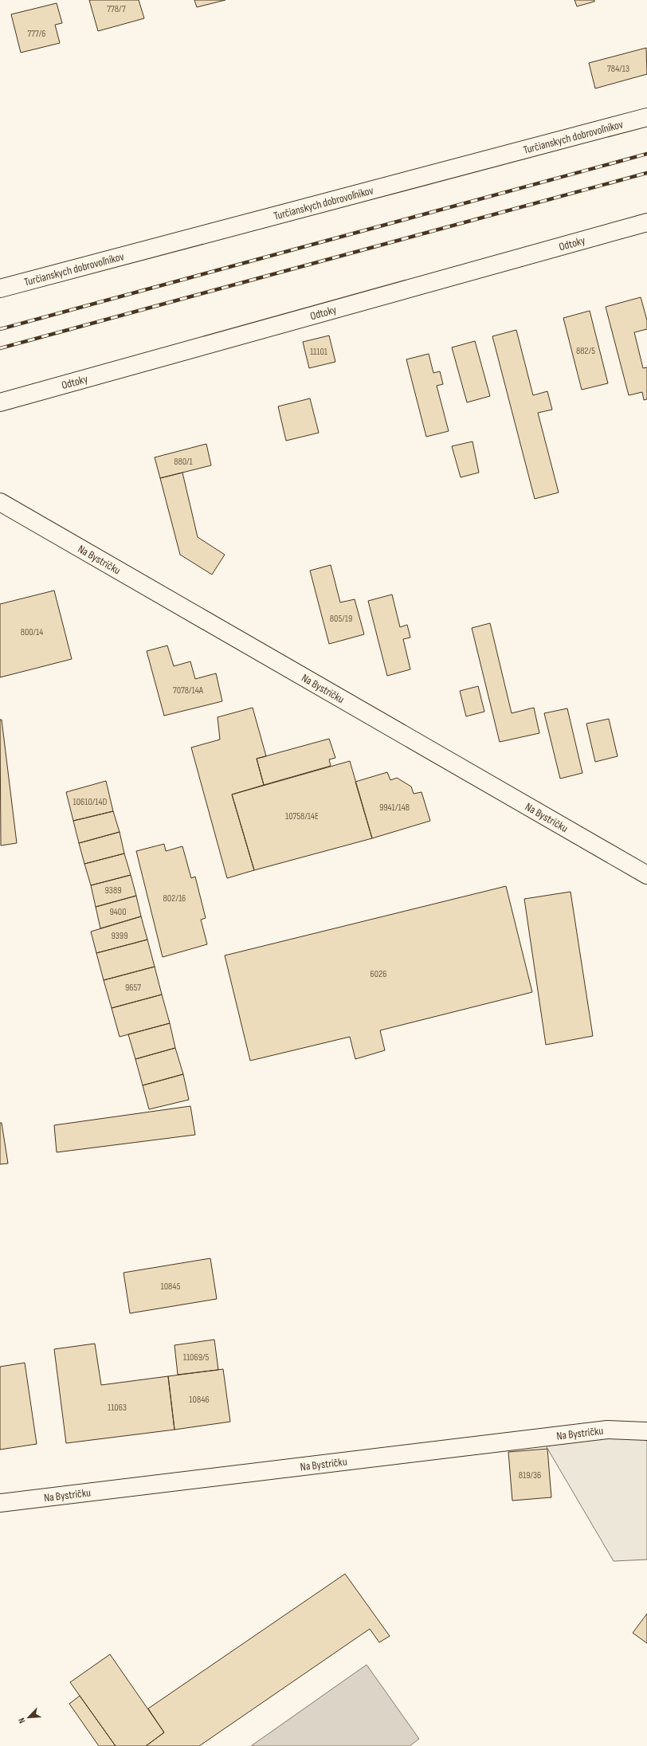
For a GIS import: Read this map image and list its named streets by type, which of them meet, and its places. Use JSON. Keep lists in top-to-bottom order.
{
  "streets": {
    "street": ["Turčianskych dobrovoľníkov", "Odtoky", "Na Bystričku"]
  },
  "house_numbers": [
    "778/7",
    "777/6",
    "784/13",
    "882/5",
    "11101",
    "880/1",
    "805/19",
    "800/14",
    "7078/14A",
    "10610/14D",
    "9941/14B",
    "10758/14E",
    "9389",
    "802/16",
    "9400",
    "9399",
    "6026",
    "9657",
    "10845",
    "11069/5",
    "10846",
    "11063",
    "819/36"
  ],
  "north": "bottom left"
}
